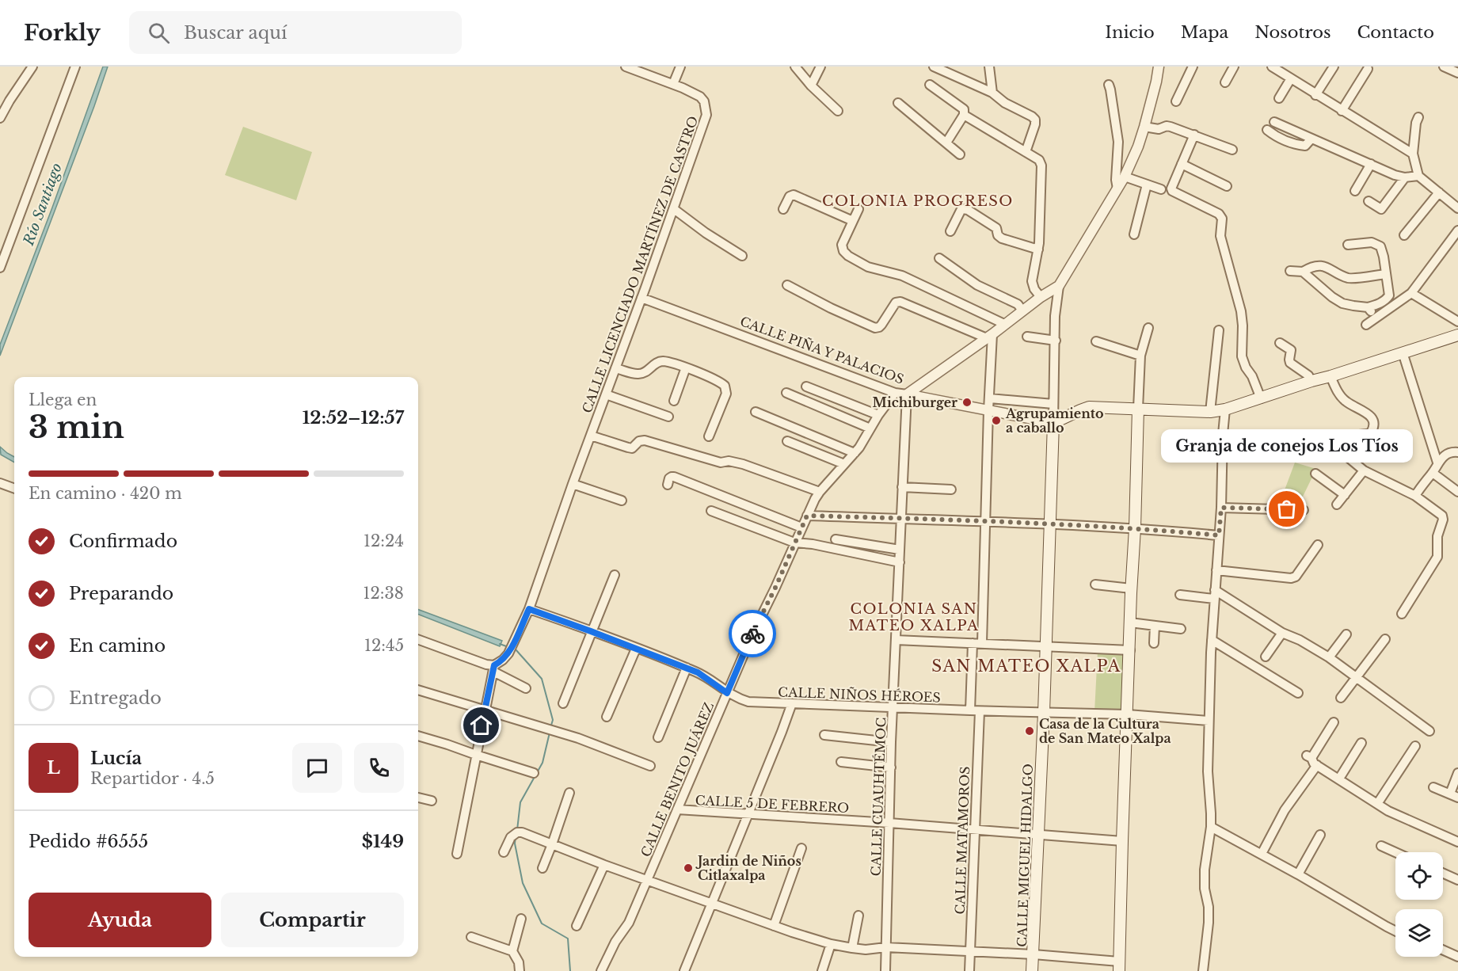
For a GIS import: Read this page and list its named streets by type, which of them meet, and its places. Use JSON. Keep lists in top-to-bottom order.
{
  "streets": {
    "main road": ["CALLE MIGUEL HIDALGO"],
    "street": [
      "CALLE LICENCIADO MARTÍNEZ DE CASTRO",
      "CALLE PIÑA Y PALACIOS",
      "CALLE NIÑOS HÉROES",
      "CALLE BENITO JUÁREZ",
      "CALLE CUAUHTÉMOC",
      "CALLE 5 DE FEBRERO",
      "CALLE MATAMOROS"
    ]
  },
  "crossings": [
    ["CALLE LICENCIADO MARTÍNEZ DE CASTRO", "CALLE PIÑA Y PALACIOS"],
    ["CALLE LICENCIADO MARTÍNEZ DE CASTRO", "CALLE NIÑOS HÉROES"],
    ["CALLE PIÑA Y PALACIOS", "CALLE BENITO JUÁREZ"],
    ["CALLE PIÑA Y PALACIOS", "CALLE CUAUHTÉMOC"],
    ["CALLE PIÑA Y PALACIOS", "CALLE MATAMOROS"],
    ["CALLE PIÑA Y PALACIOS", "CALLE MIGUEL HIDALGO"],
    ["CALLE NIÑOS HÉROES", "CALLE BENITO JUÁREZ"],
    ["CALLE NIÑOS HÉROES", "CALLE CUAUHTÉMOC"],
    ["CALLE NIÑOS HÉROES", "CALLE MATAMOROS"],
    ["CALLE NIÑOS HÉROES", "CALLE MIGUEL HIDALGO"],
    ["CALLE BENITO JUÁREZ", "CALLE 5 DE FEBRERO"],
    ["CALLE CUAUHTÉMOC", "CALLE 5 DE FEBRERO"],
    ["CALLE 5 DE FEBRERO", "CALLE MATAMOROS"],
    ["CALLE 5 DE FEBRERO", "CALLE MIGUEL HIDALGO"]
  ],
  "districts": ["COLONIA PROGRESO", "COLONIA SAN MATEO XALPA", "SAN MATEO XALPA"],
  "water": ["Río Santiago"],
  "places": [
    "Michiburger",
    "Agrupamiento a caballo",
    "Granja de conejos Los Tíos",
    "Casa de la Cultura de San Mateo Xalpa",
    "Jardin de Niños Citlaxalpa"
  ],
  "page": {
    "header": "Forkly",
    "search": "Buscar aquí",
    "nav": [
      "Inicio",
      "Mapa",
      "Nosotros",
      "Contacto"
    ],
    "heading": ["3 min", "Llega en", "12:52–12:57"],
    "panel": [
      "Lucía",
      "Repartidor · 4.5",
      "Pedido #6555",
      "$149"
    ],
    "bubble": "Granja de conejos Los Tíos",
    "bar": "En camino · 420 m",
    "list": [
      ["Confirmado", "12:24"],
      ["Preparando", "12:38"],
      ["En camino", "12:45"],
      "Entregado"
    ],
    "round": "L",
    "buttons": ["Ayuda", "Compartir"]
  }
}
